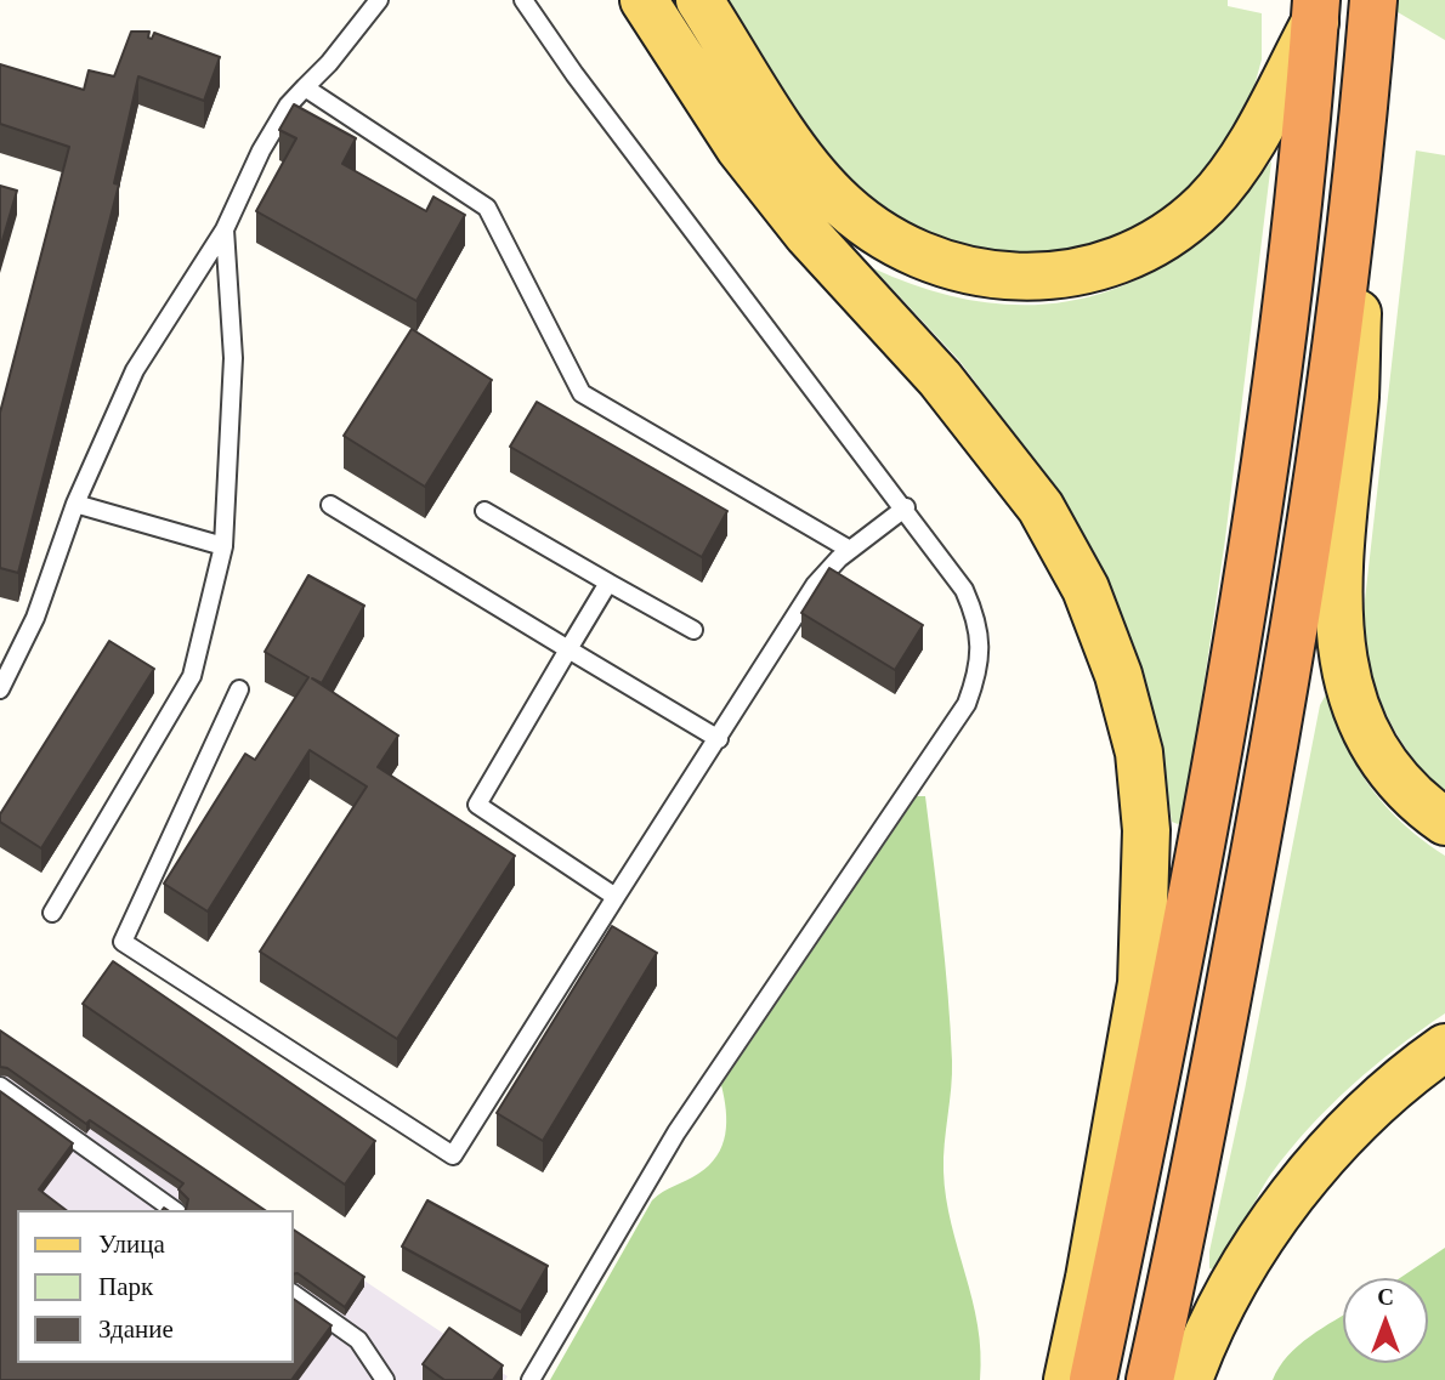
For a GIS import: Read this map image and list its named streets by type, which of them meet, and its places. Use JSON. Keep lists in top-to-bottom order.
{
  "legend": ["Улица", "Парк", "Здание"],
  "north": "top"
}
